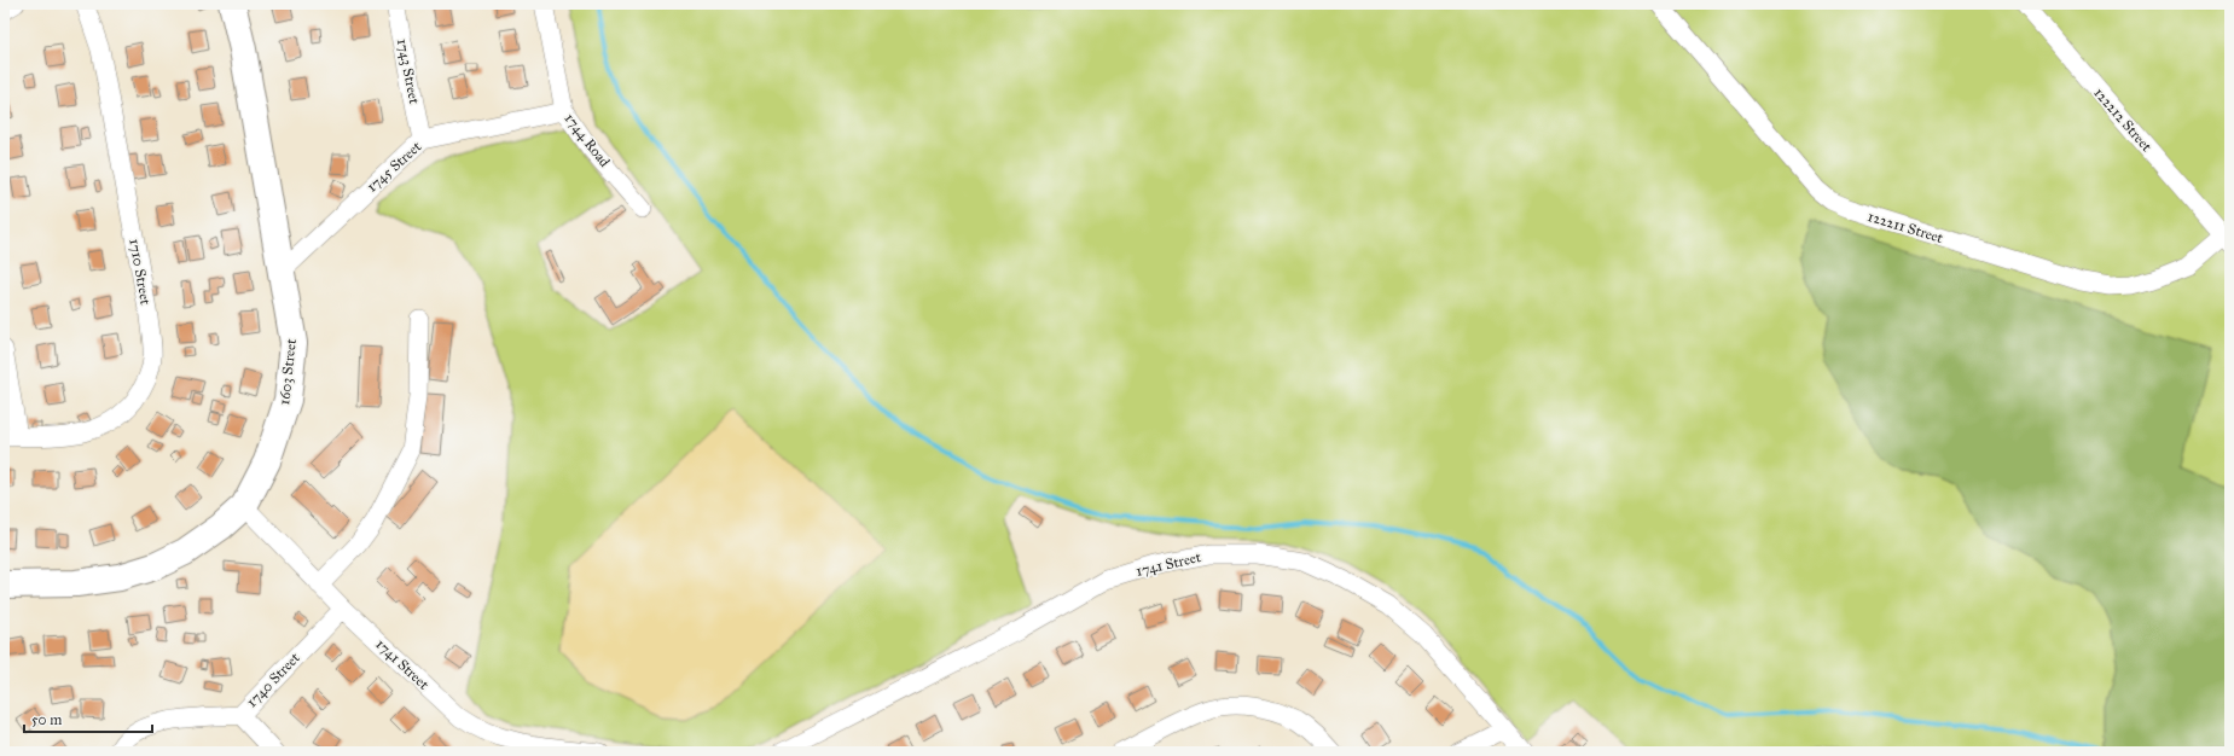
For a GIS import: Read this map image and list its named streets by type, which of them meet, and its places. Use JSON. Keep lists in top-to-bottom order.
{
  "streets": {
    "street": [
      "1743 Street",
      "122212 Street",
      "1744 Road",
      "1745 Street",
      "122211 Street",
      "1710 Street",
      "1603 Street",
      "1741 Street",
      "1740 Street"
    ]
  },
  "crossings": [
    ["1743 Street", "1745 Street"],
    ["122212 Street", "122211 Street"],
    ["1744 Road", "1745 Street"],
    ["1745 Street", "1603 Street"],
    ["1603 Street", "1741 Street"],
    ["1741 Street", "1740 Street"]
  ],
  "scale_bar": "50 m"
}
